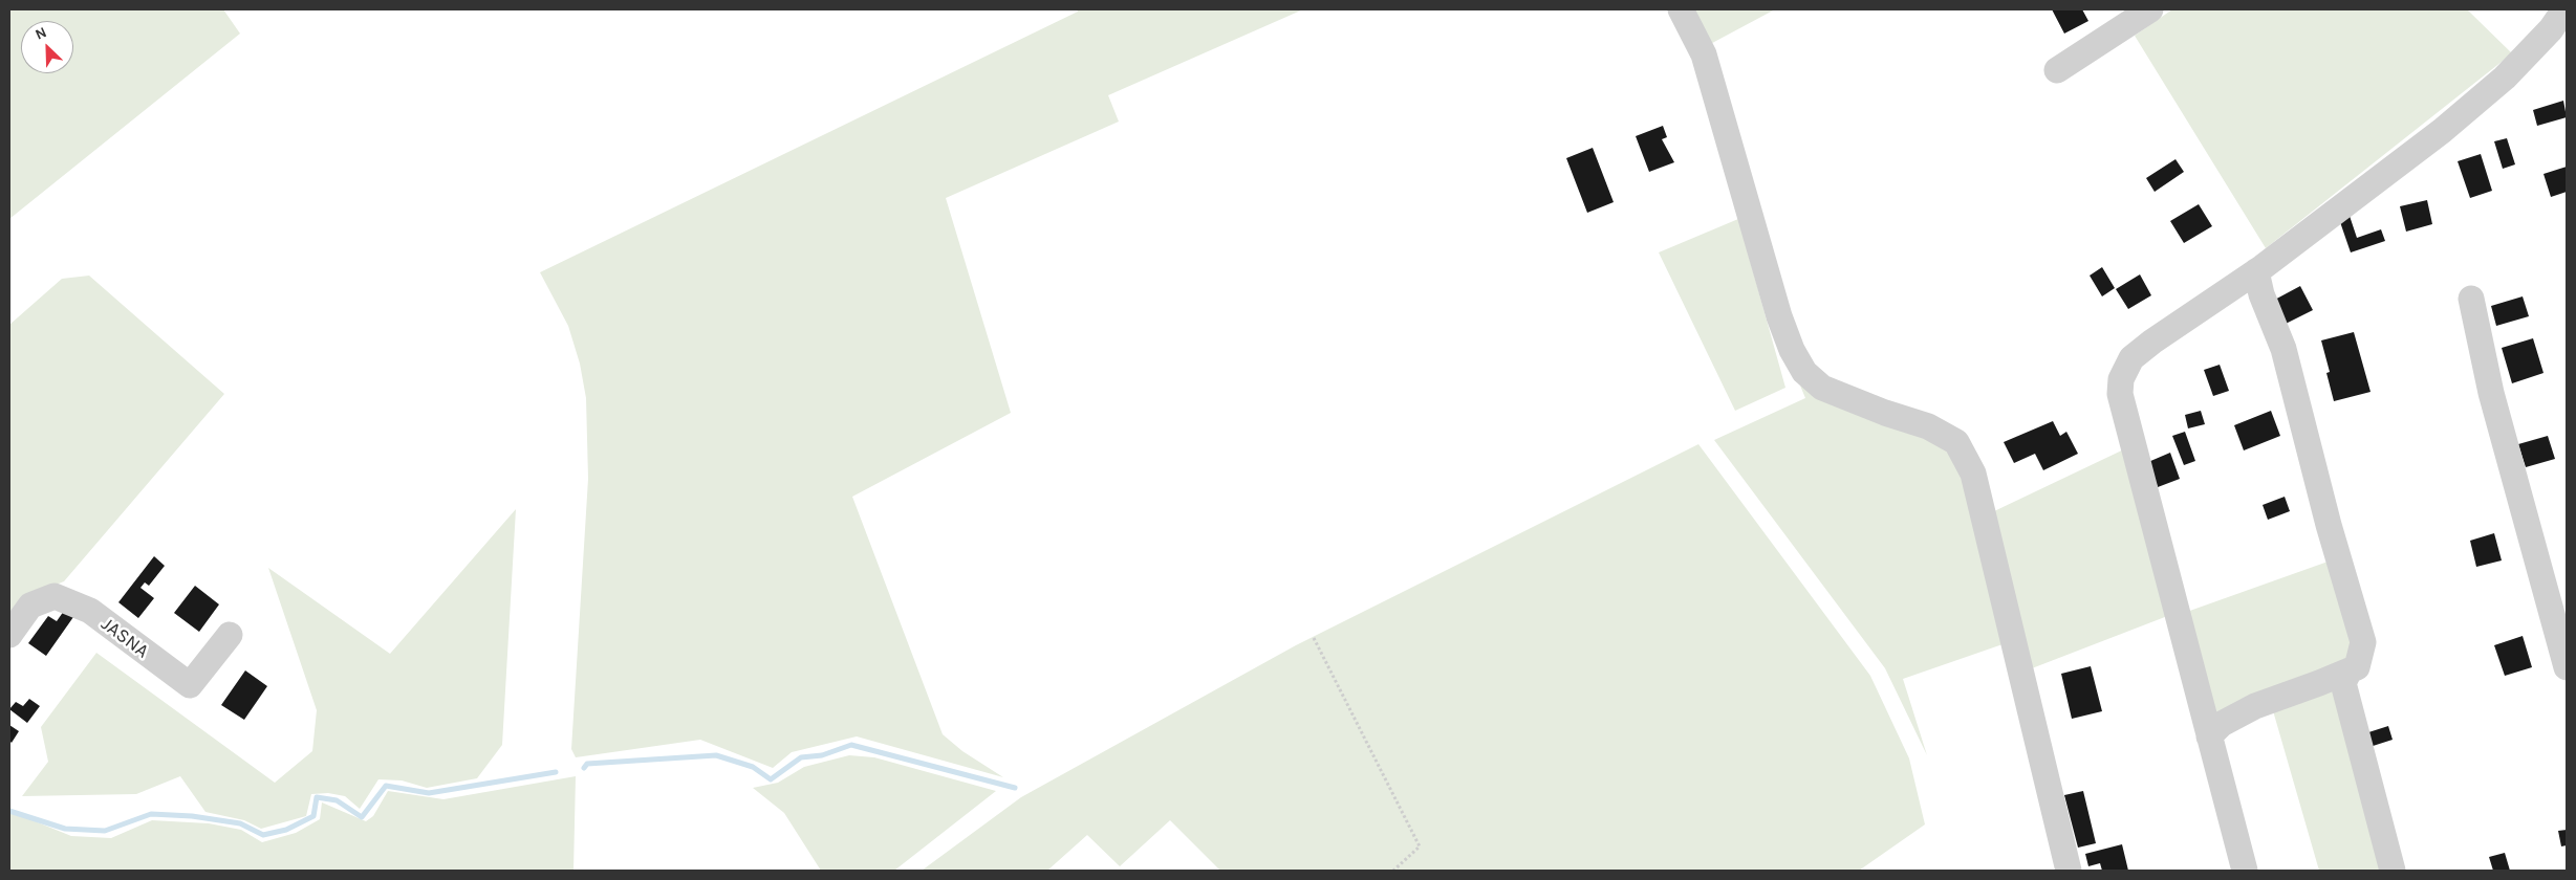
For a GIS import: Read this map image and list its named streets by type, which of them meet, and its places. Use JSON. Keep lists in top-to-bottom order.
{
  "streets": {
    "street": ["JASNA"]
  },
  "north": "top left"
}
